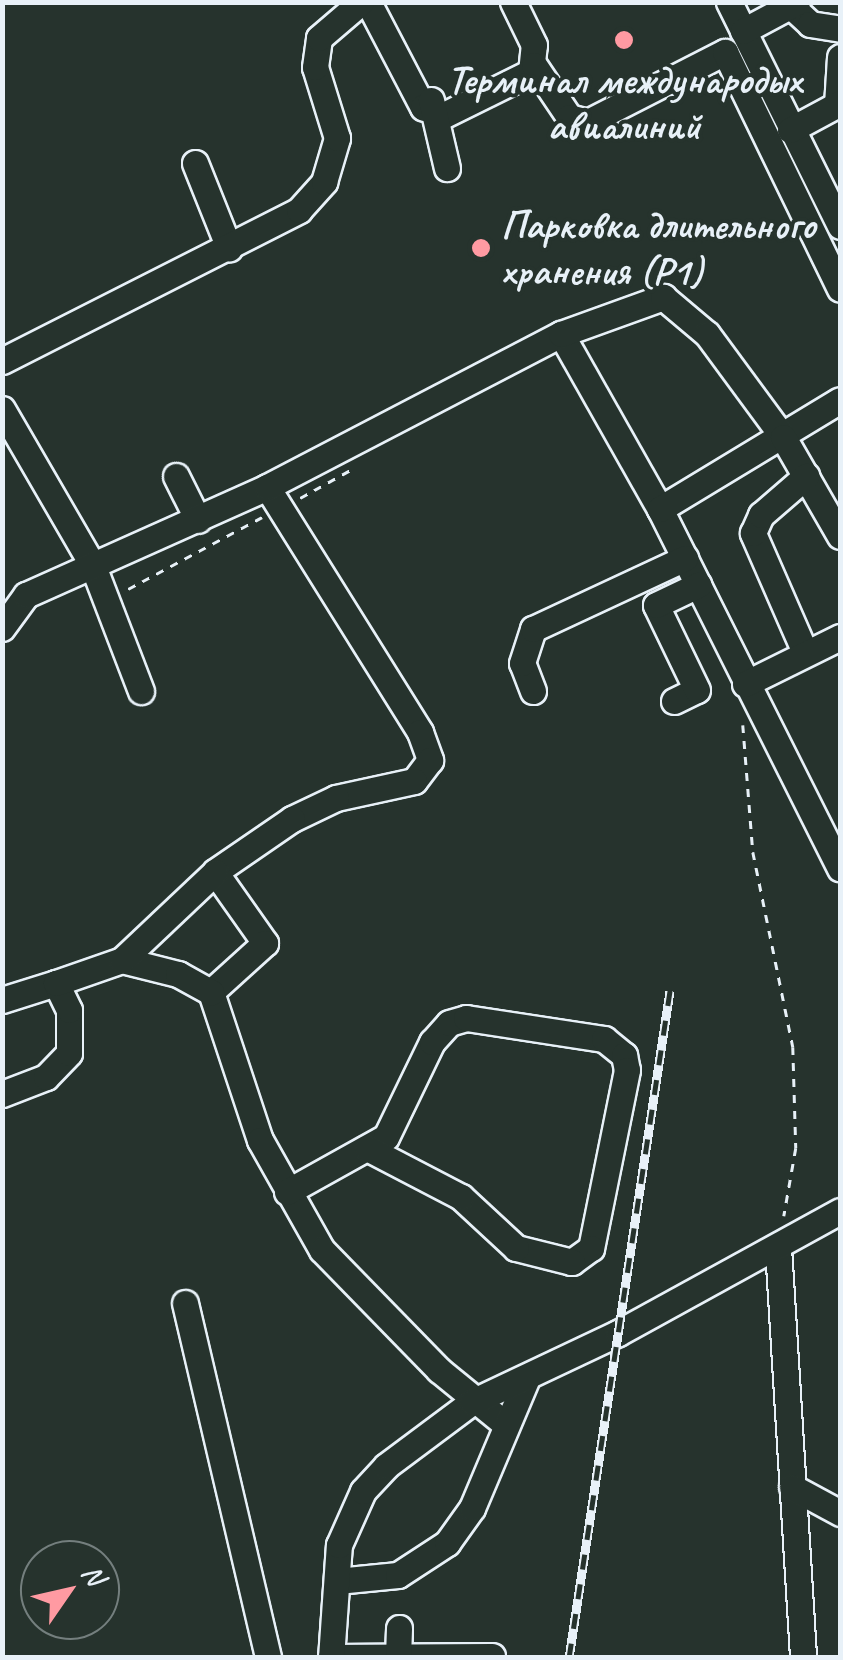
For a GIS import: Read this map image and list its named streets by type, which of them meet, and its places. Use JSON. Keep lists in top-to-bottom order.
{
  "places": ["Терминал международых авиалиний", "Парковка длительного хранения (P1)"],
  "north": "top right"
}
